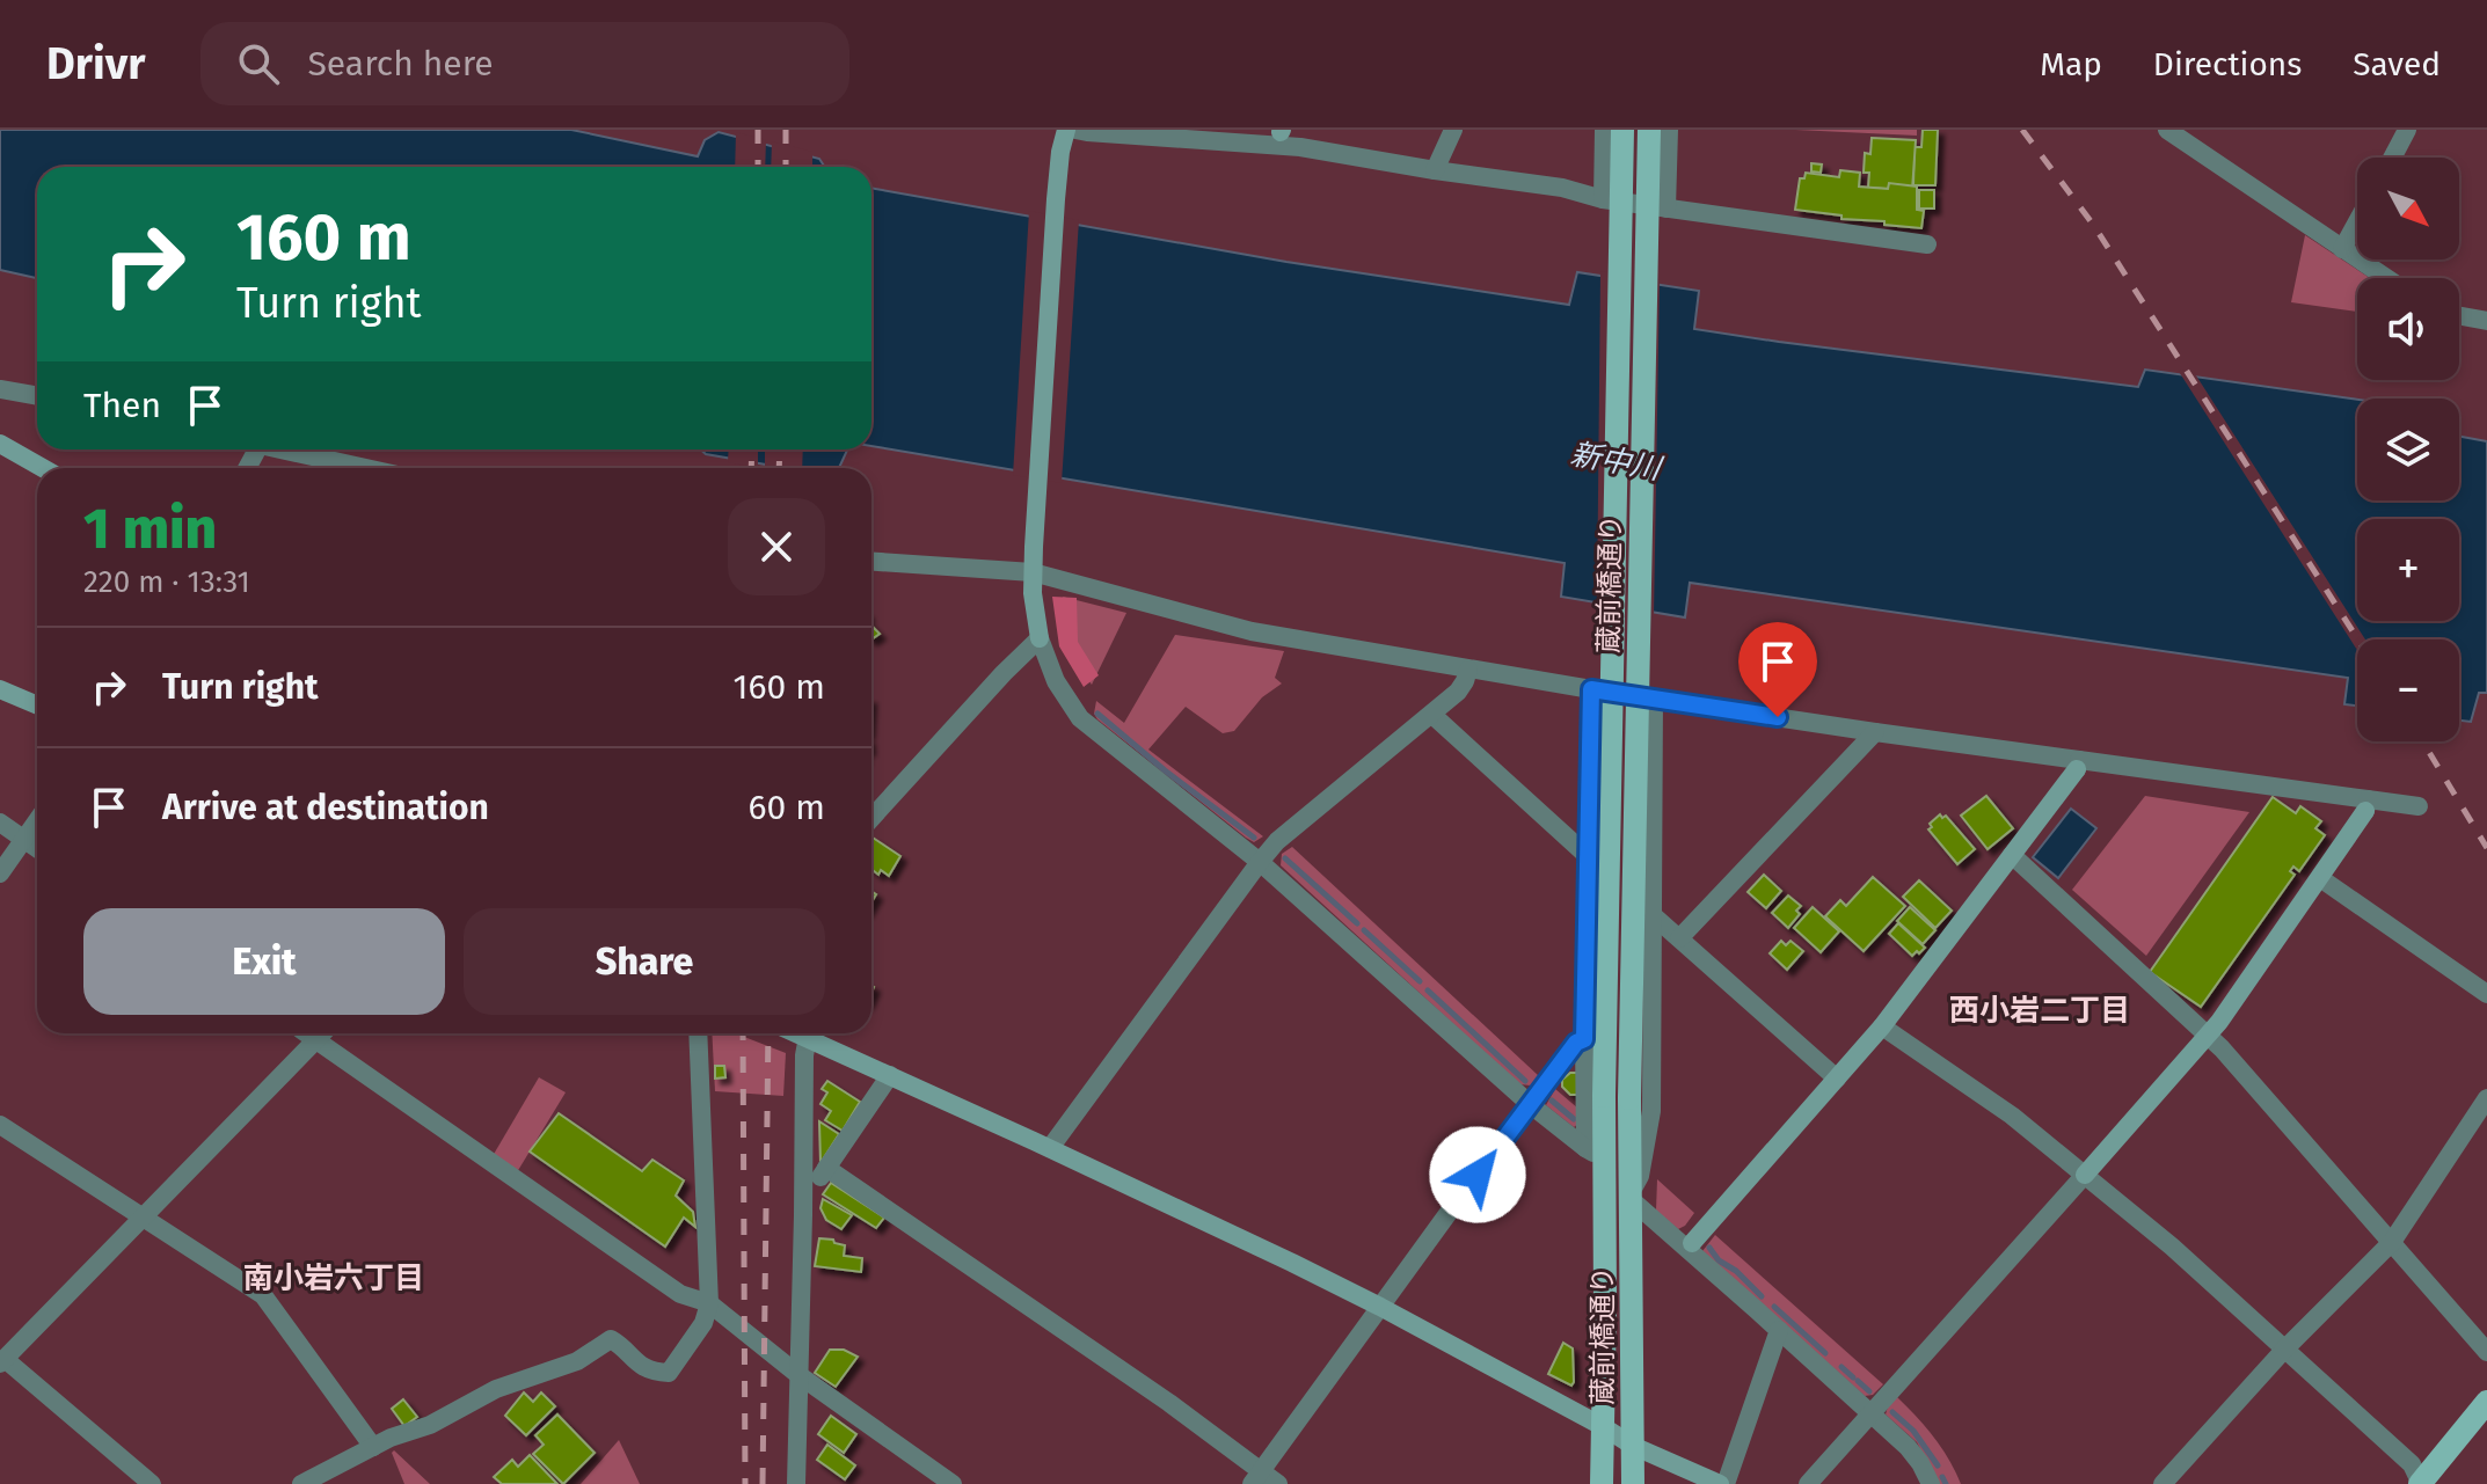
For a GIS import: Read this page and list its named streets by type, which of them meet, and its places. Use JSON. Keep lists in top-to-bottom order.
{
  "streets": {
    "main road": ["蔵前橋通り"]
  },
  "districts": ["西小岩二丁目", "南小岩六丁目"],
  "water": ["新中川"],
  "north": "bottom right",
  "page": {
    "header": "Drivr",
    "search": "Search here",
    "nav": ["Map", "Directions", "Saved"],
    "map_buttons": ["+", "−"],
    "turn": ["160 m", "Turn right"],
    "then": "Then",
    "heading": ["1 min", "220 m · 13:31"],
    "list": [
      {
        "name": "Turn right",
        "value": "160 m"
      },
      {
        "name": "Arrive at destination",
        "value": "60 m"
      }
    ],
    "buttons": ["Exit", "Share"]
  }
}
